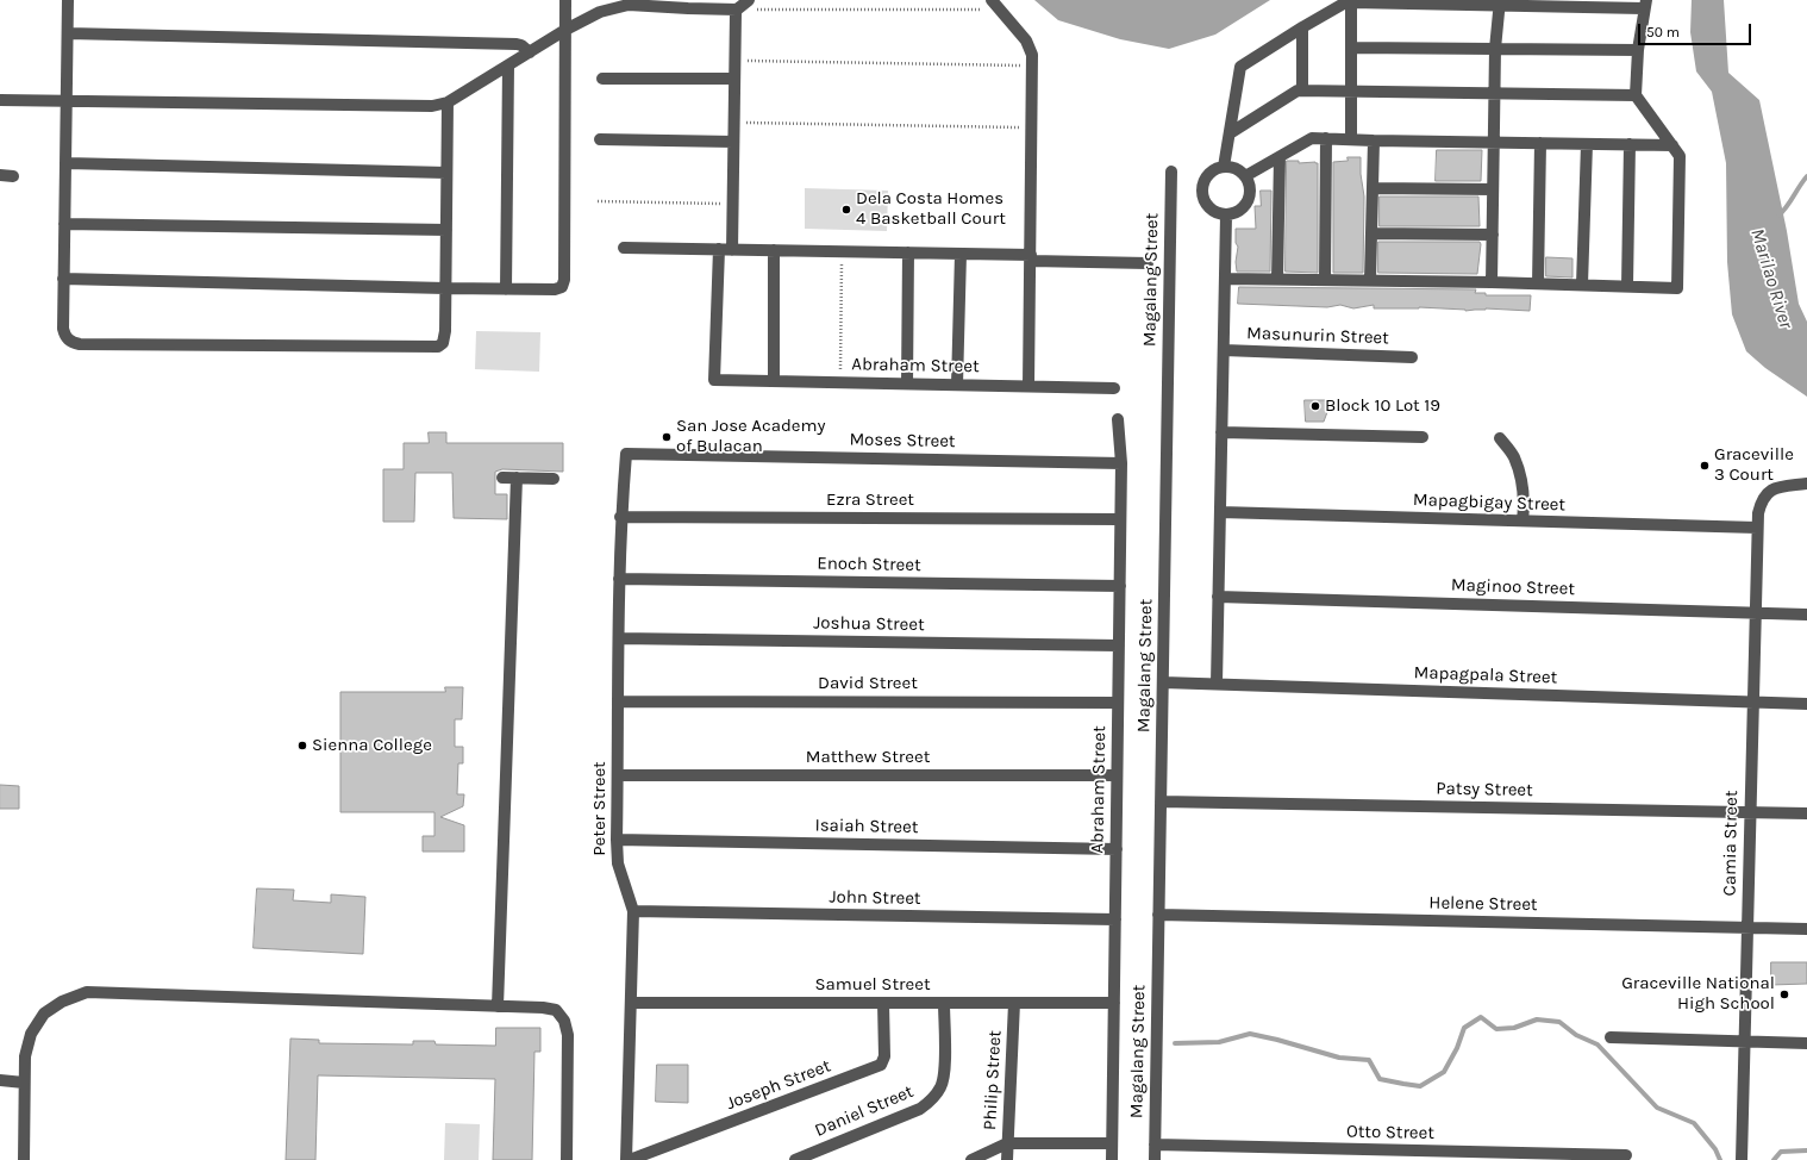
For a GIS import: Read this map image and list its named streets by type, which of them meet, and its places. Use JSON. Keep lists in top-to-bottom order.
{
  "streets": {
    "street": [
      "Magalang Street",
      "Masunurin Street",
      "Abraham Street",
      "Moses Street",
      "Ezra Street",
      "Mapagbigay Street",
      "Enoch Street",
      "Maginoo Street",
      "Joshua Street",
      "Mapagpala Street",
      "David Street",
      "Matthew Street",
      "Patsy Street",
      "Peter Street",
      "Isaiah Street",
      "Camia Street",
      "John Street",
      "Helene Street",
      "Samuel Street",
      "Philip Street",
      "Joseph Street",
      "Daniel Street",
      "Otto Street"
    ]
  },
  "crossings": [
    ["Magalang Street", "Mapagpala Street"],
    ["Magalang Street", "Patsy Street"],
    ["Magalang Street", "Helene Street"],
    ["Magalang Street", "Otto Street"],
    ["Abraham Street", "Moses Street"],
    ["Abraham Street", "Ezra Street"],
    ["Abraham Street", "Enoch Street"],
    ["Abraham Street", "Joshua Street"],
    ["Abraham Street", "David Street"],
    ["Abraham Street", "Matthew Street"],
    ["Abraham Street", "Isaiah Street"],
    ["Abraham Street", "John Street"],
    ["Abraham Street", "Samuel Street"],
    ["Moses Street", "Peter Street"],
    ["Ezra Street", "Peter Street"],
    ["Mapagbigay Street", "Camia Street"],
    ["Enoch Street", "Peter Street"],
    ["Maginoo Street", "Camia Street"],
    ["Joshua Street", "Peter Street"],
    ["Mapagpala Street", "Camia Street"],
    ["David Street", "Peter Street"],
    ["Matthew Street", "Peter Street"],
    ["Patsy Street", "Camia Street"],
    ["Peter Street", "Isaiah Street"],
    ["Peter Street", "John Street"],
    ["Peter Street", "Samuel Street"],
    ["Camia Street", "Helene Street"],
    ["Samuel Street", "Philip Street"],
    ["Samuel Street", "Joseph Street"],
    ["Samuel Street", "Daniel Street"]
  ],
  "water": ["Marilao River"],
  "places": [
    "Dela Costa Homes 4 Basketball Court",
    "Block 10 Lot 19",
    "San Jose Academy of Bulacan",
    "Graceville 3 Court",
    "Sienna College",
    "Graceville National High School"
  ],
  "scale_bar": "50 m"
}
